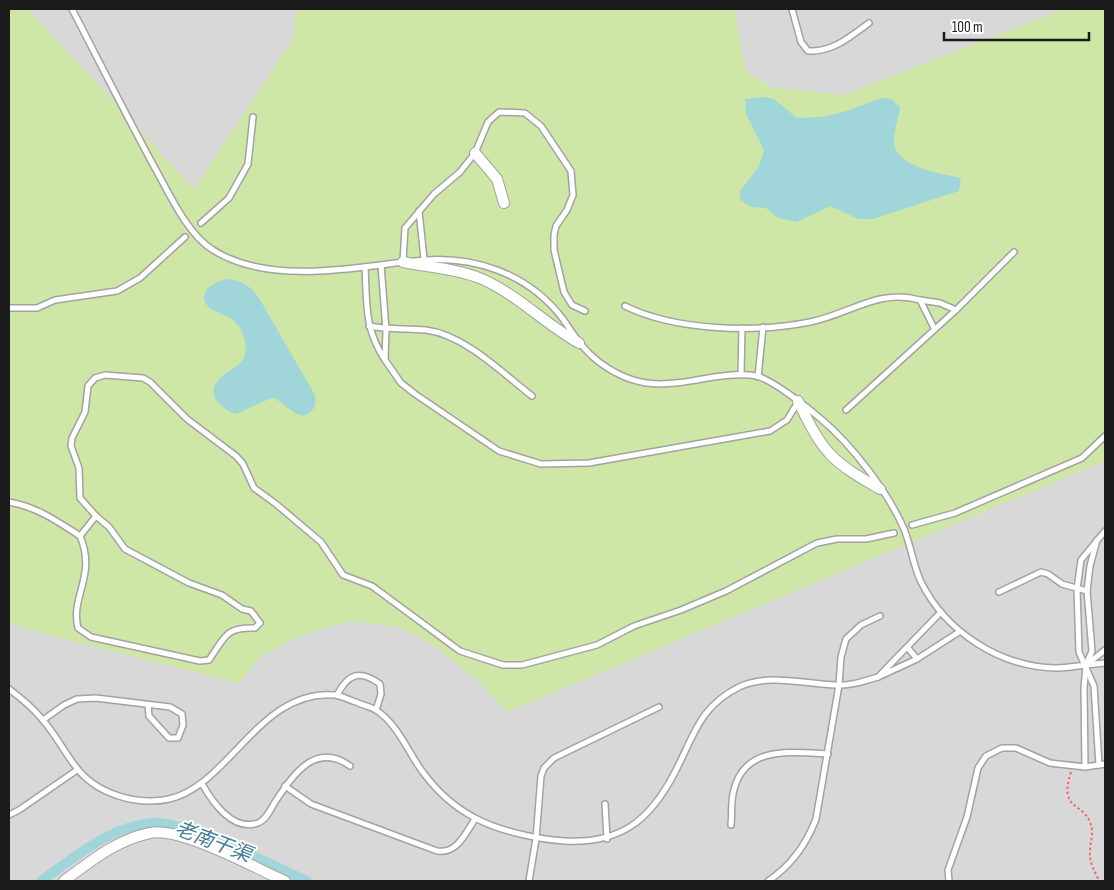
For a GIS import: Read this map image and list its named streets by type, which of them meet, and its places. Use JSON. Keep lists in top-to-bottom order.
{
  "water": ["老南干渠"],
  "scale_bar": "100 m"
}
